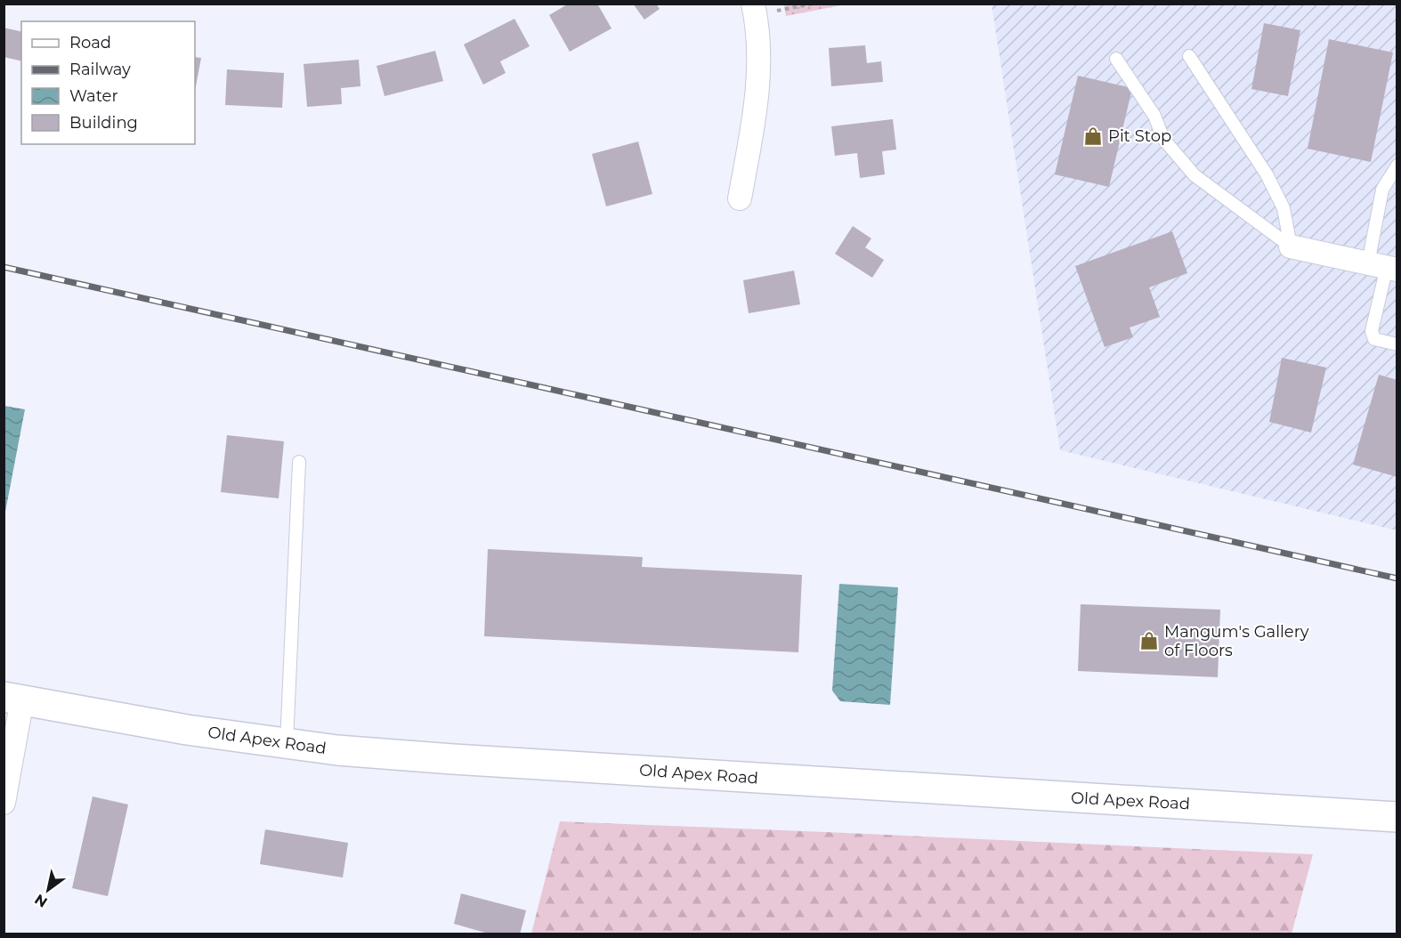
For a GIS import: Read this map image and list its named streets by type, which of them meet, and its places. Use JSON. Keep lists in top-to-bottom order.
{
  "streets": {
    "main road": ["Old Apex Road"]
  },
  "places": {
    "shop": ["Pit Stop", "Mangum's Gallery of Floors"]
  },
  "legend": [
    "Road",
    "Railway",
    "Water",
    "Building"
  ],
  "north": "bottom left"
}
